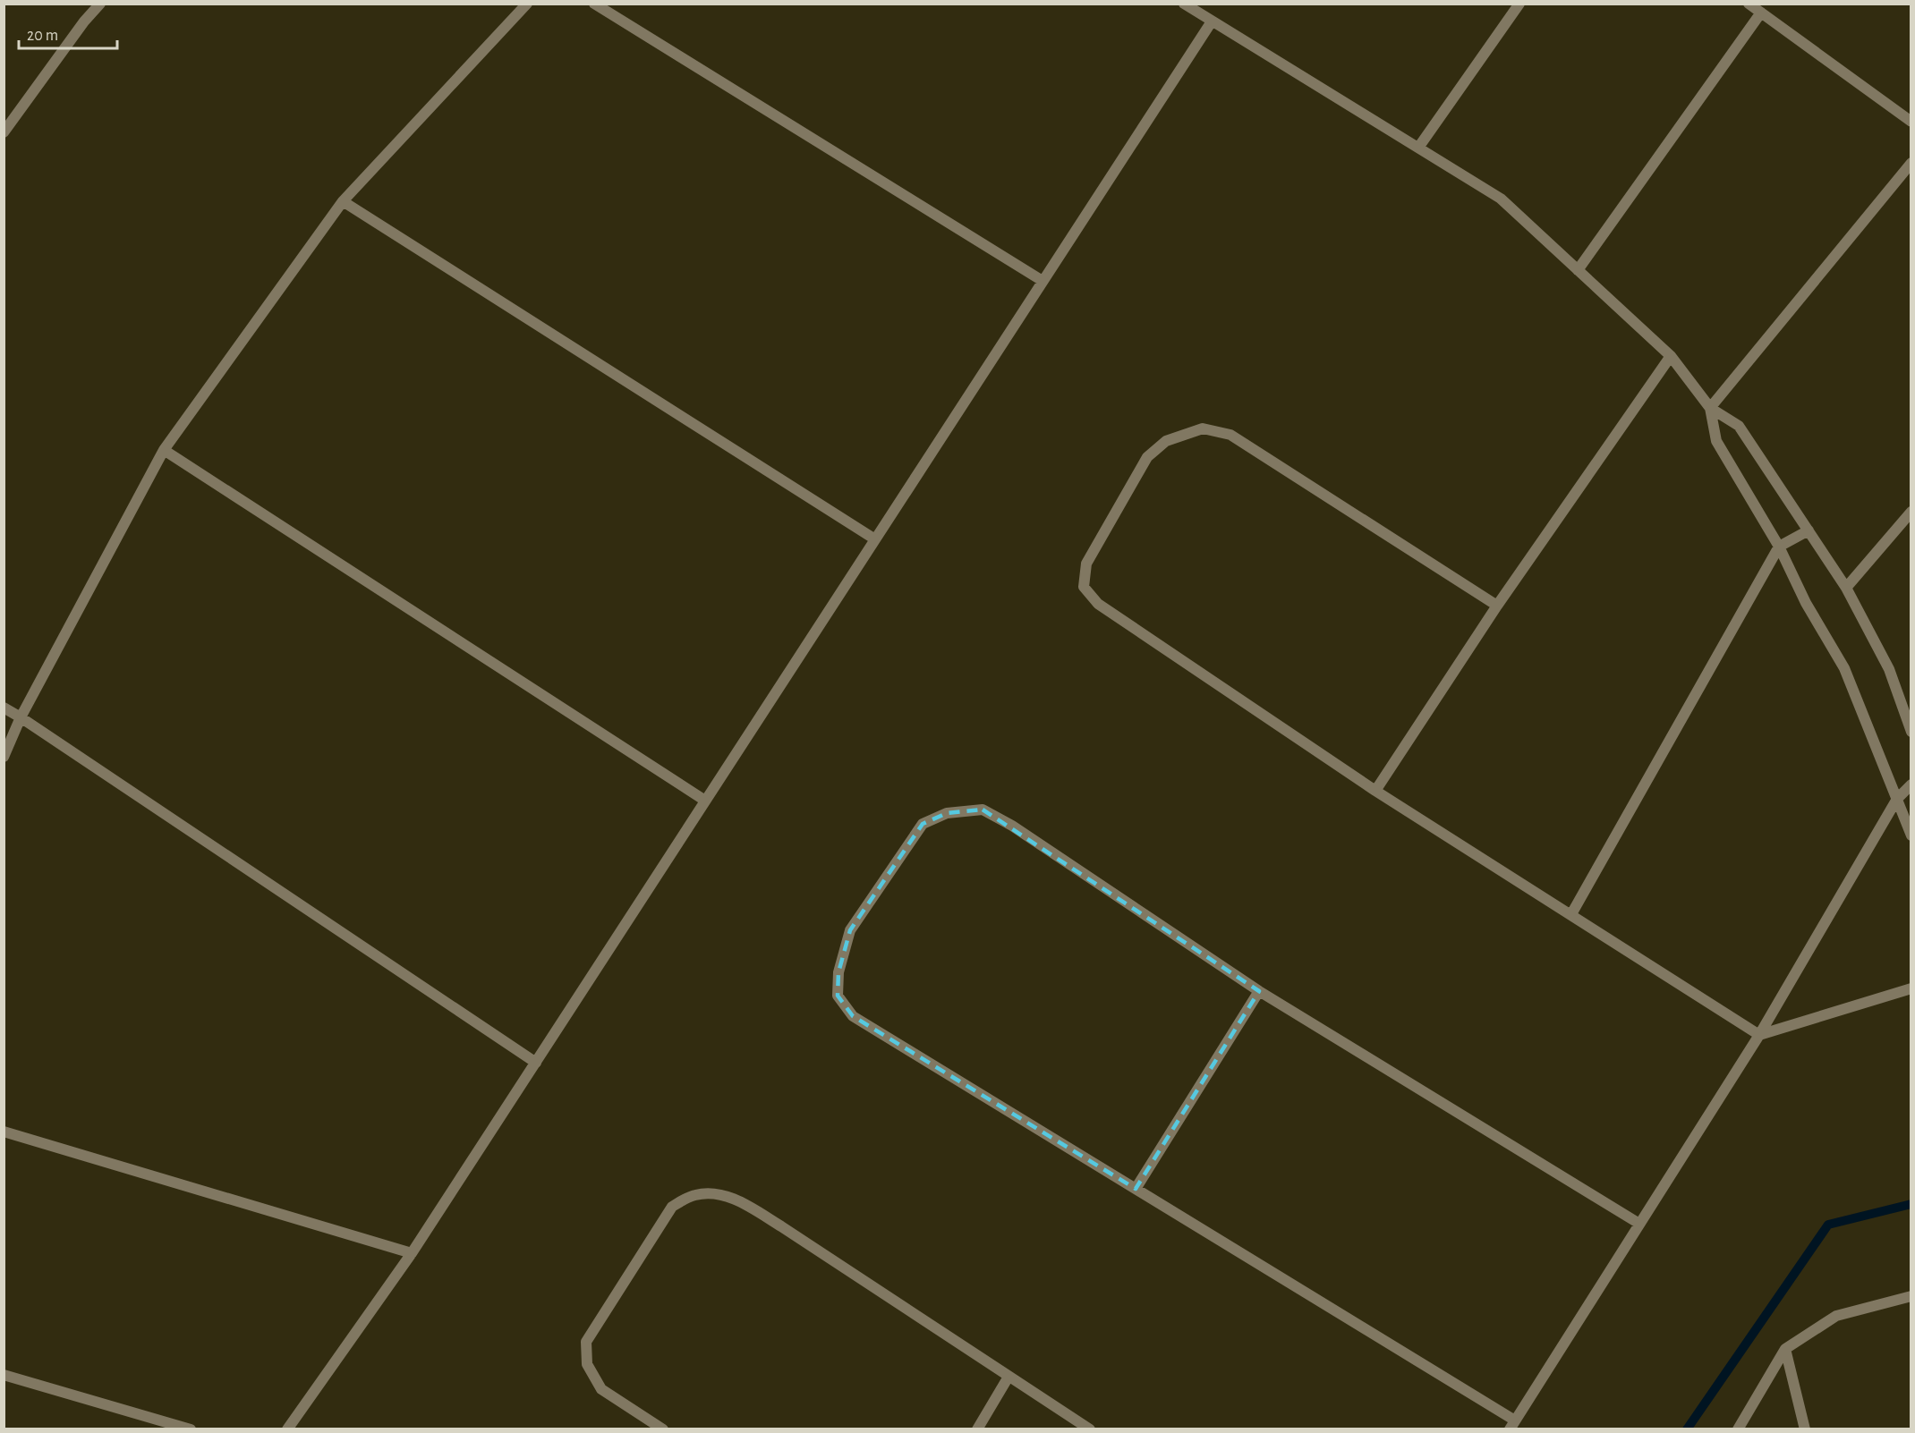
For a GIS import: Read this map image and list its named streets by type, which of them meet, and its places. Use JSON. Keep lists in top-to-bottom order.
{
  "scale_bar": "20 m"
}
